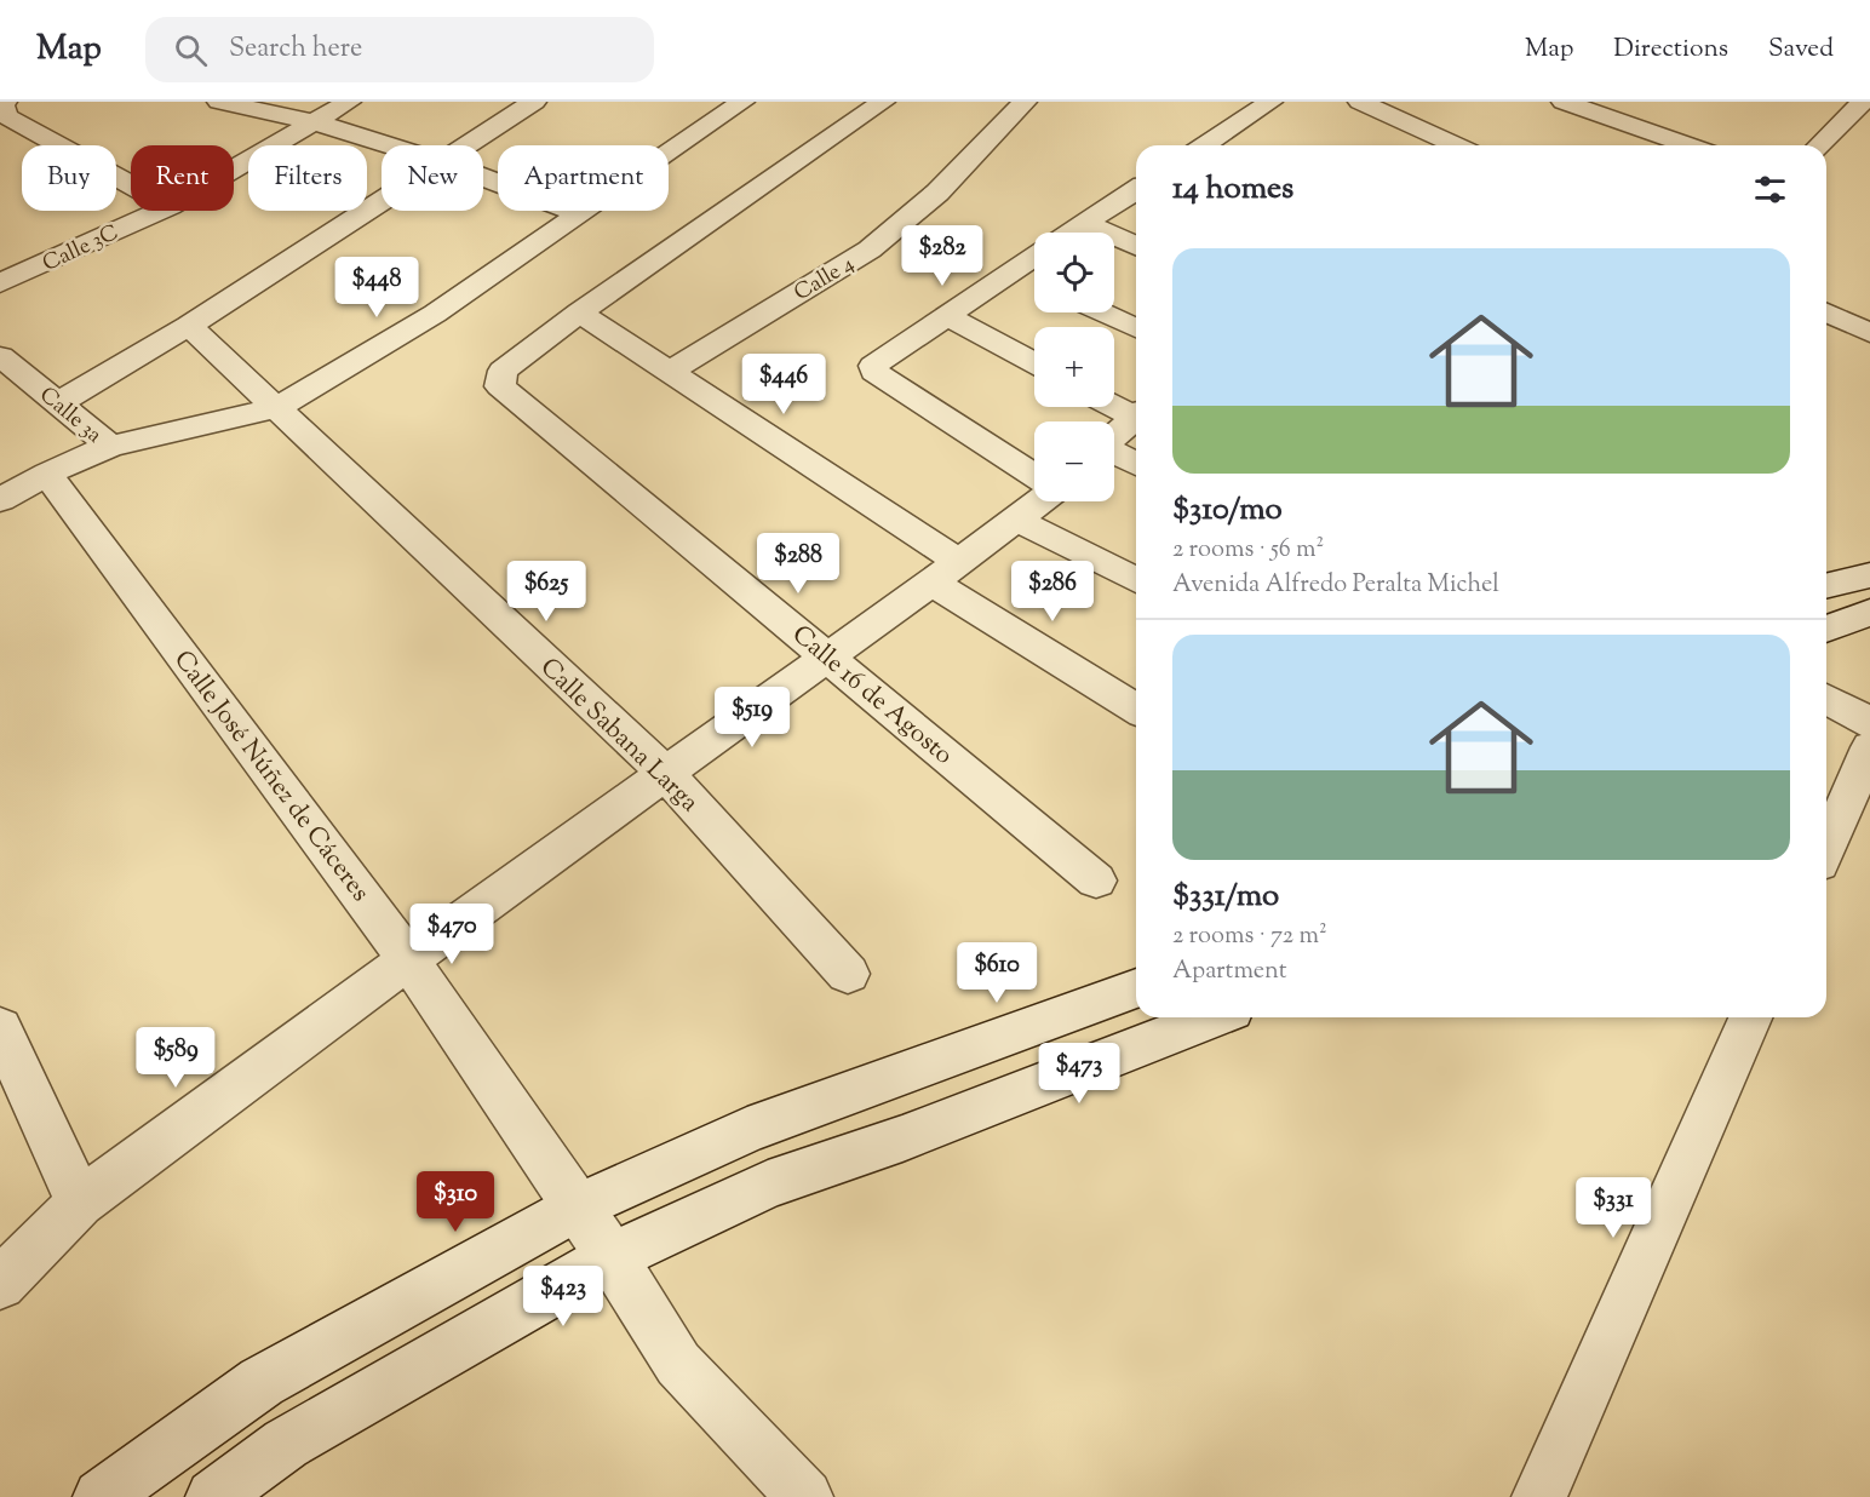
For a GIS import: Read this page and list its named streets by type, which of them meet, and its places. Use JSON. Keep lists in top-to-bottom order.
{
  "streets": {
    "street": [
      "Calle 3C",
      "Calle 4",
      "Calle 3a",
      "Calle 16 de Agosto",
      "Calle Sabana Larga",
      "Calle José Núñez de Cáceres"
    ]
  },
  "page": {
    "header": "Map",
    "search": "Search here",
    "nav": ["Map", "Directions", "Saved"],
    "chip": [
      "Buy",
      "Rent",
      "Filters",
      "New",
      "Apartment"
    ],
    "heading": "14 homes",
    "price": [
      "$282",
      "$448",
      "$446",
      "$288",
      "$625",
      "$286",
      "$519",
      "$470",
      "$610",
      "$589",
      "$473",
      "$310",
      "$331",
      "$423"
    ],
    "map_buttons": ["+", "−"],
    "list": [
      {
        "name": "$310/mo",
        "note": "2 rooms · 56 m² · Avenida Alfredo Peralta Michel"
      },
      {
        "name": "$331/mo",
        "note": "2 rooms · 72 m² · Apartment"
      }
    ]
  }
}
